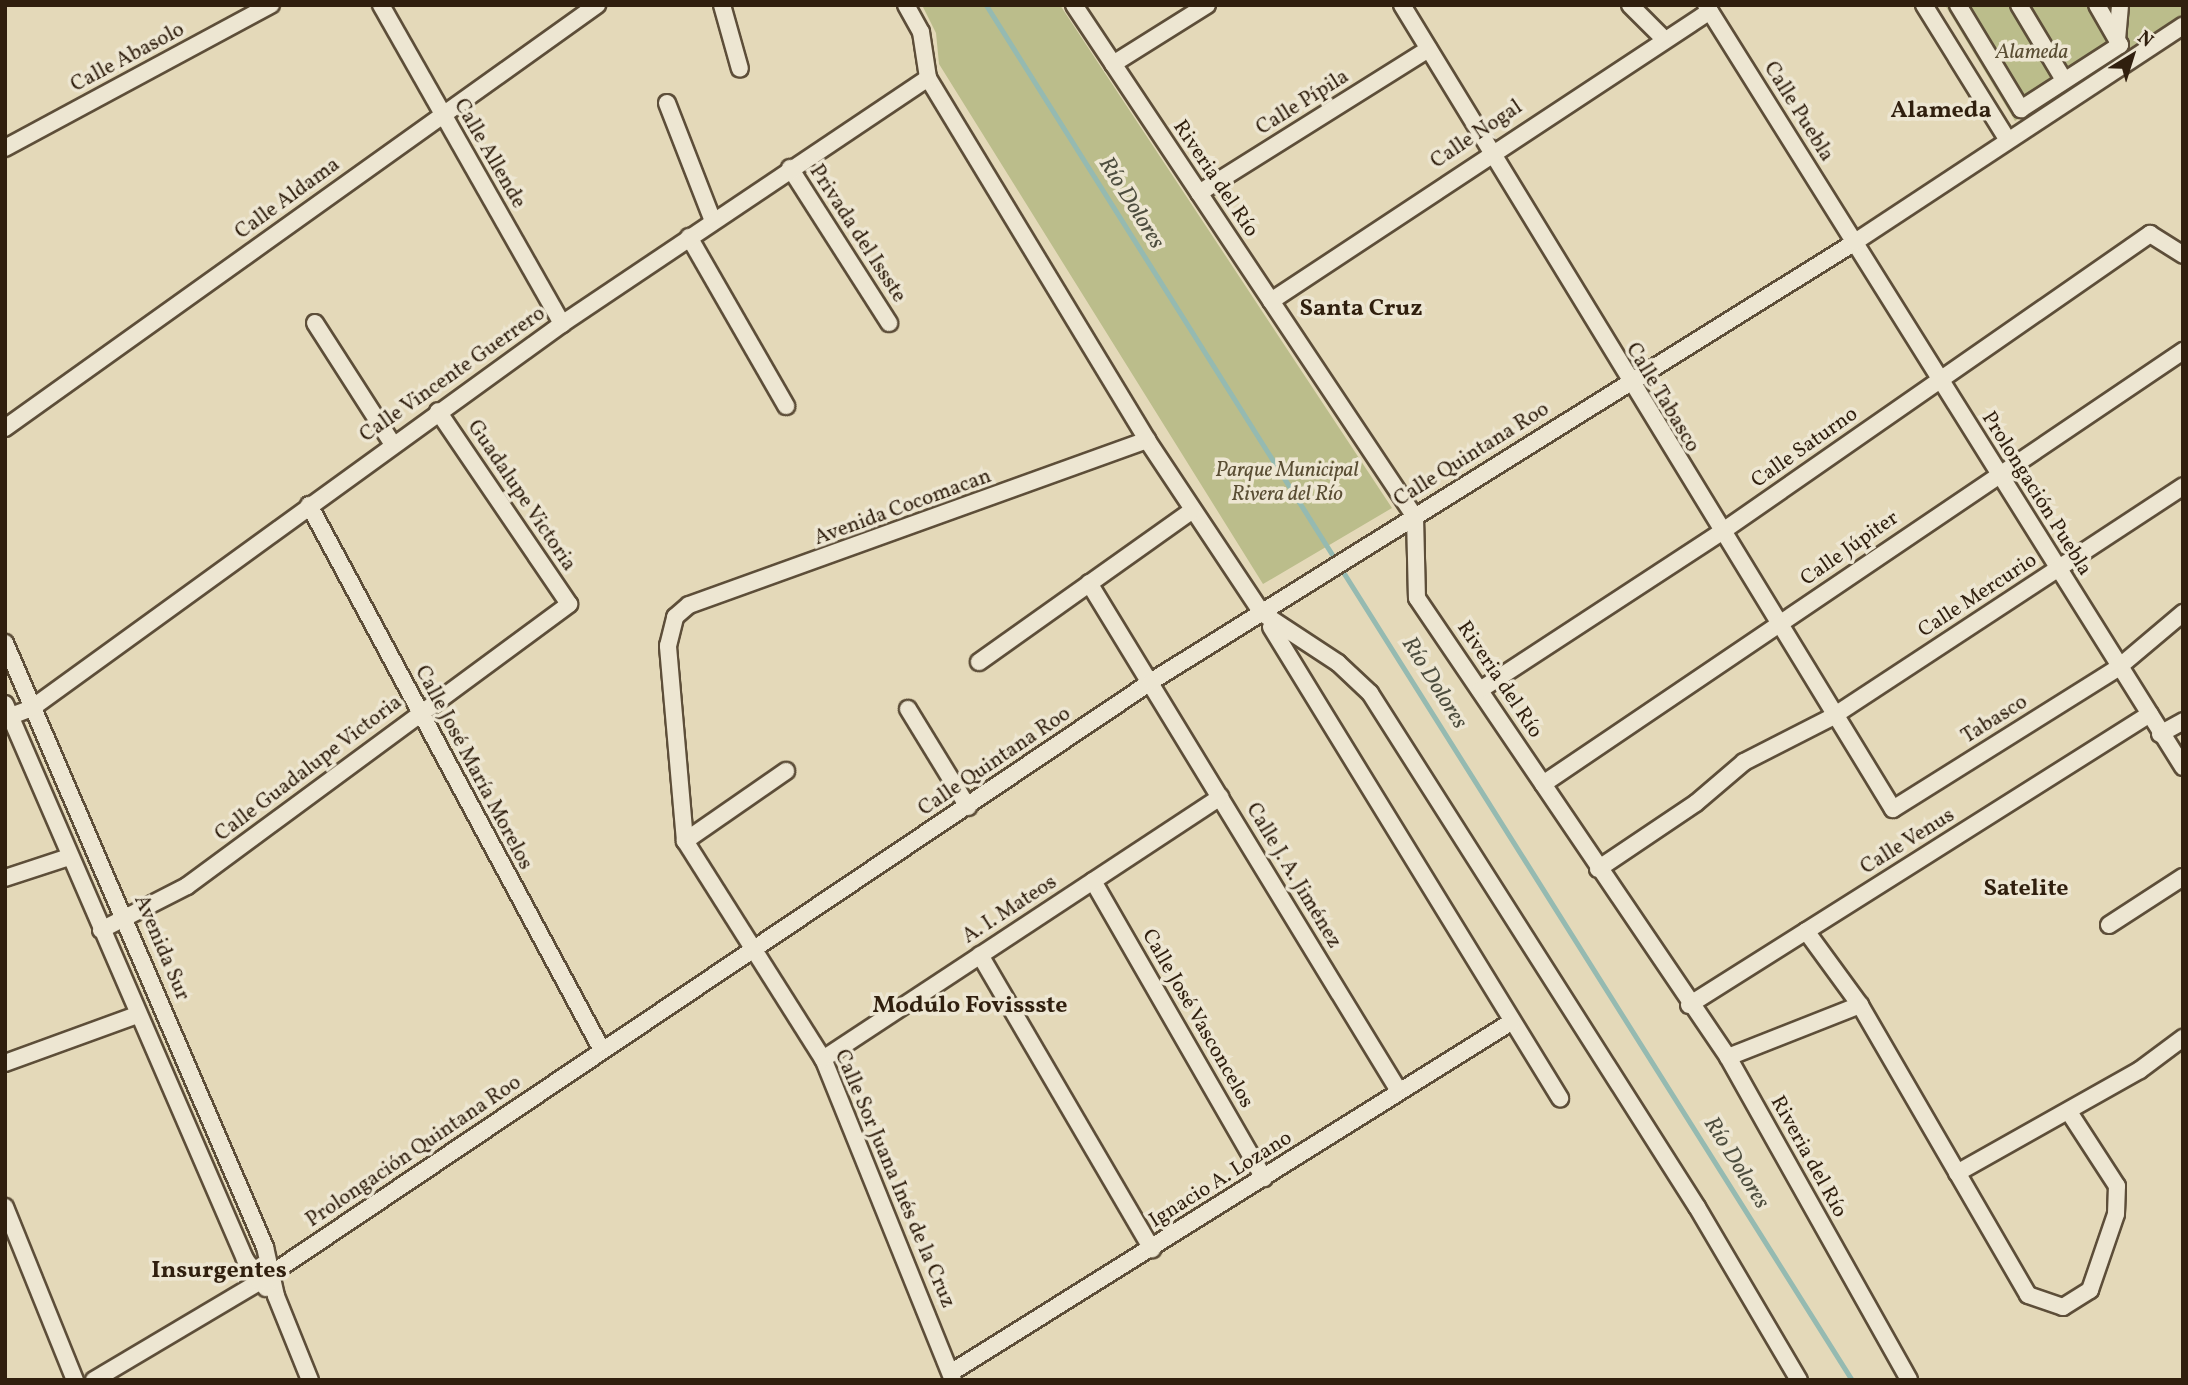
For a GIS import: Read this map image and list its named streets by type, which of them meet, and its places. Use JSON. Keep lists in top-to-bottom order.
{
  "streets": {
    "street": [
      "Calle Abasolo",
      "Calle Pípila",
      "Calle Puebla",
      "Calle Nogal",
      "Calle Allende",
      "Riveria del Río",
      "Calle Aldama",
      "Privada del Issste",
      "Calle Vincente Guerrero",
      "Calle Tabasco",
      "Calle Saturno",
      "Calle Quintana Roo",
      "Prolongación Puebla",
      "Guadalupe Victoria",
      "Avenida Cocomacan",
      "Calle Júpiter",
      "Calle Mercurio",
      "Tabasco",
      "Calle José María Morelos",
      "Calle Guadalupe Victoria",
      "Calle Venus",
      "Calle J. A. Jiménez",
      "A. I. Mateos",
      "Avenida Sur",
      "Calle José Vasconcelos",
      "Prolongación Quintana Roo",
      "Calle Sor Juana Inés de la Cruz",
      "Ignacio A. Lozano"
    ]
  },
  "crossings": [
    ["Calle Pípila", "Riveria del Río"],
    ["Calle Pípila", "Calle Tabasco"],
    ["Calle Puebla", "Calle Nogal"],
    ["Calle Puebla", "Calle Quintana Roo"],
    ["Calle Puebla", "Prolongación Puebla"],
    ["Calle Nogal", "Riveria del Río"],
    ["Calle Nogal", "Calle Tabasco"],
    ["Calle Allende", "Calle Aldama"],
    ["Calle Allende", "Calle Vincente Guerrero"],
    ["Riveria del Río", "Calle Saturno"],
    ["Riveria del Río", "Calle Quintana Roo"],
    ["Riveria del Río", "Calle Júpiter"],
    ["Riveria del Río", "Calle Mercurio"],
    ["Riveria del Río", "Calle Venus"],
    ["Privada del Issste", "Calle Vincente Guerrero"],
    ["Calle Vincente Guerrero", "Guadalupe Victoria"],
    ["Calle Vincente Guerrero", "Calle José María Morelos"],
    ["Calle Vincente Guerrero", "Avenida Sur"],
    ["Calle Tabasco", "Calle Saturno"],
    ["Calle Tabasco", "Calle Quintana Roo"],
    ["Calle Tabasco", "Calle Júpiter"],
    ["Calle Tabasco", "Calle Mercurio"],
    ["Calle Tabasco", "Tabasco"],
    ["Calle Saturno", "Prolongación Puebla"],
    ["Calle Quintana Roo", "Prolongación Puebla"],
    ["Calle Quintana Roo", "Calle J. A. Jiménez"],
    ["Calle Quintana Roo", "Prolongación Quintana Roo"],
    ["Calle Quintana Roo", "Calle Sor Juana Inés de la Cruz"],
    ["Prolongación Puebla", "Calle Júpiter"],
    ["Prolongación Puebla", "Calle Mercurio"],
    ["Prolongación Puebla", "Tabasco"],
    ["Prolongación Puebla", "Calle Venus"],
    ["Guadalupe Victoria", "Calle Guadalupe Victoria"],
    ["Avenida Cocomacan", "Calle Sor Juana Inés de la Cruz"],
    ["Calle José María Morelos", "Calle Guadalupe Victoria"],
    ["Calle José María Morelos", "Prolongación Quintana Roo"],
    ["Calle Guadalupe Victoria", "Avenida Sur"],
    ["Calle J. A. Jiménez", "A. I. Mateos"],
    ["Calle J. A. Jiménez", "Ignacio A. Lozano"],
    ["A. I. Mateos", "Calle José Vasconcelos"],
    ["A. I. Mateos", "Calle Sor Juana Inés de la Cruz"],
    ["Avenida Sur", "Prolongación Quintana Roo"],
    ["Calle José Vasconcelos", "Ignacio A. Lozano"],
    ["Prolongación Quintana Roo", "Calle Sor Juana Inés de la Cruz"],
    ["Calle Sor Juana Inés de la Cruz", "Ignacio A. Lozano"]
  ],
  "districts": [
    "Alameda",
    "Santa Cruz",
    "Satelite",
    "Modulo Fovissste",
    "Insurgentes"
  ],
  "water": ["Río Dolores"],
  "parks": ["Alameda", "Parque Municipal Rivera del Río"],
  "north": "top right"
}
